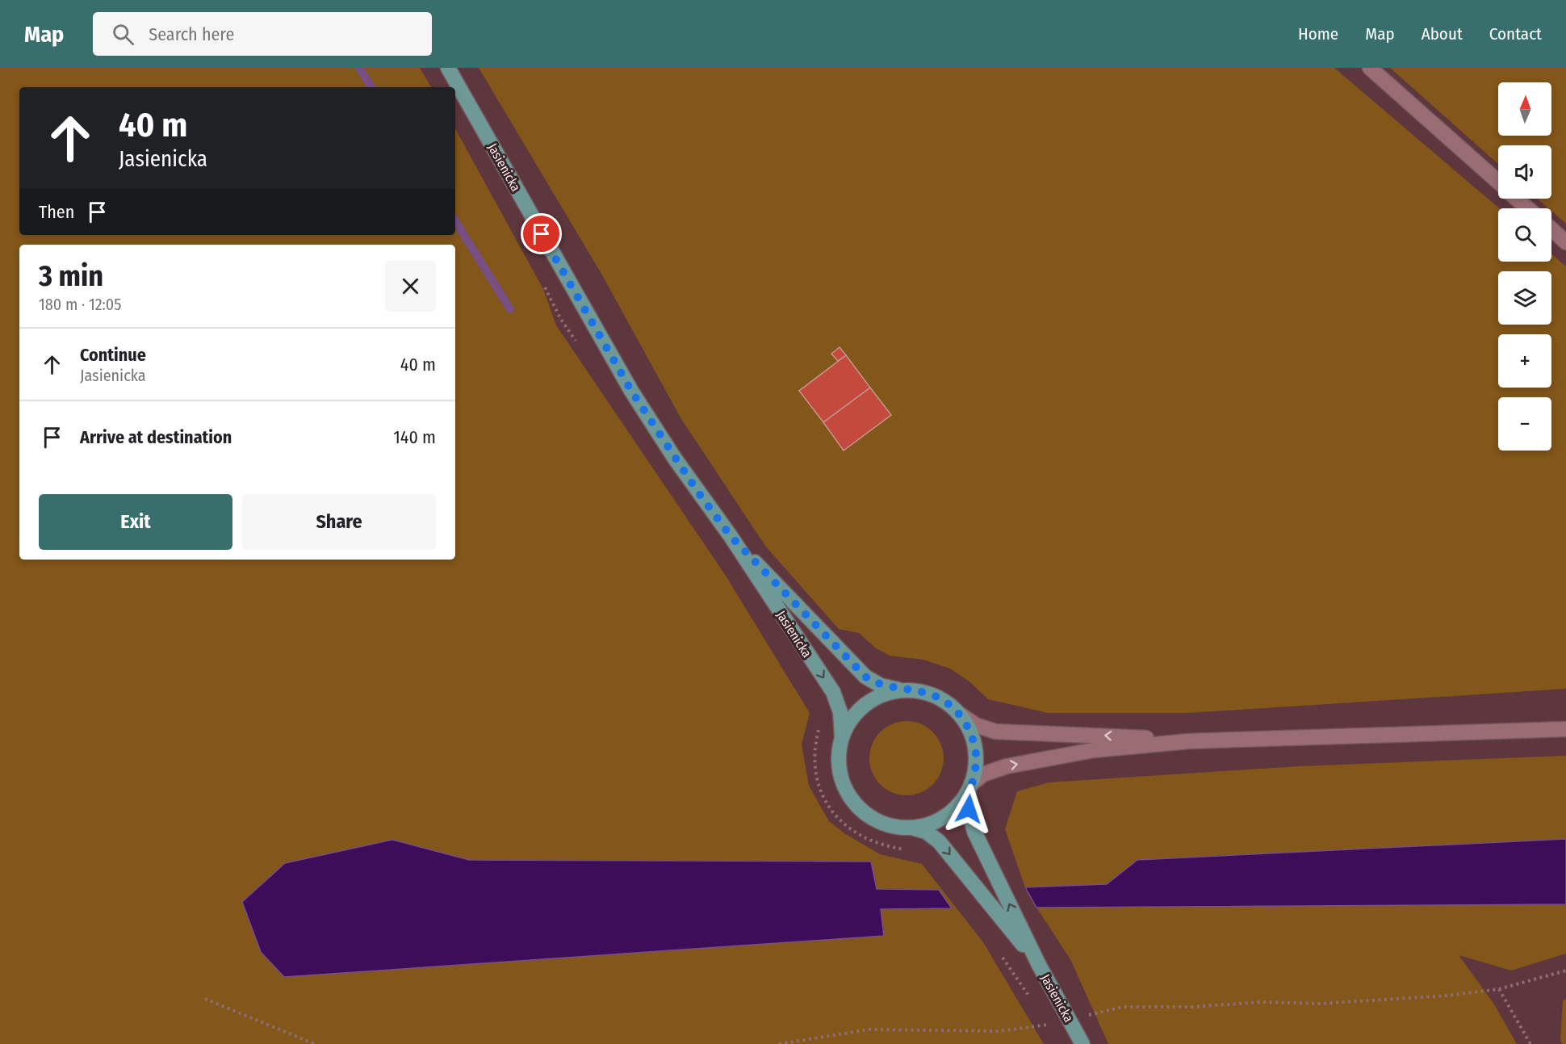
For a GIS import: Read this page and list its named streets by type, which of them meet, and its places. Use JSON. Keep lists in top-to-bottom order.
{
  "streets": {
    "main road": ["Jasienicka"]
  },
  "north": "top",
  "page": {
    "header": "Map",
    "search": "Search here",
    "nav": [
      "Home",
      "Map",
      "About",
      "Contact"
    ],
    "map_buttons": ["+", "−"],
    "turn": ["40 m", "Jasienicka"],
    "then": "Then",
    "heading": ["3 min", "180 m · 12:05"],
    "list": [
      {
        "name": "Continue",
        "note": "Jasienicka",
        "value": "40 m"
      },
      {
        "name": "Arrive at destination",
        "value": "140 m"
      }
    ],
    "buttons": ["Exit", "Share"]
  }
}
